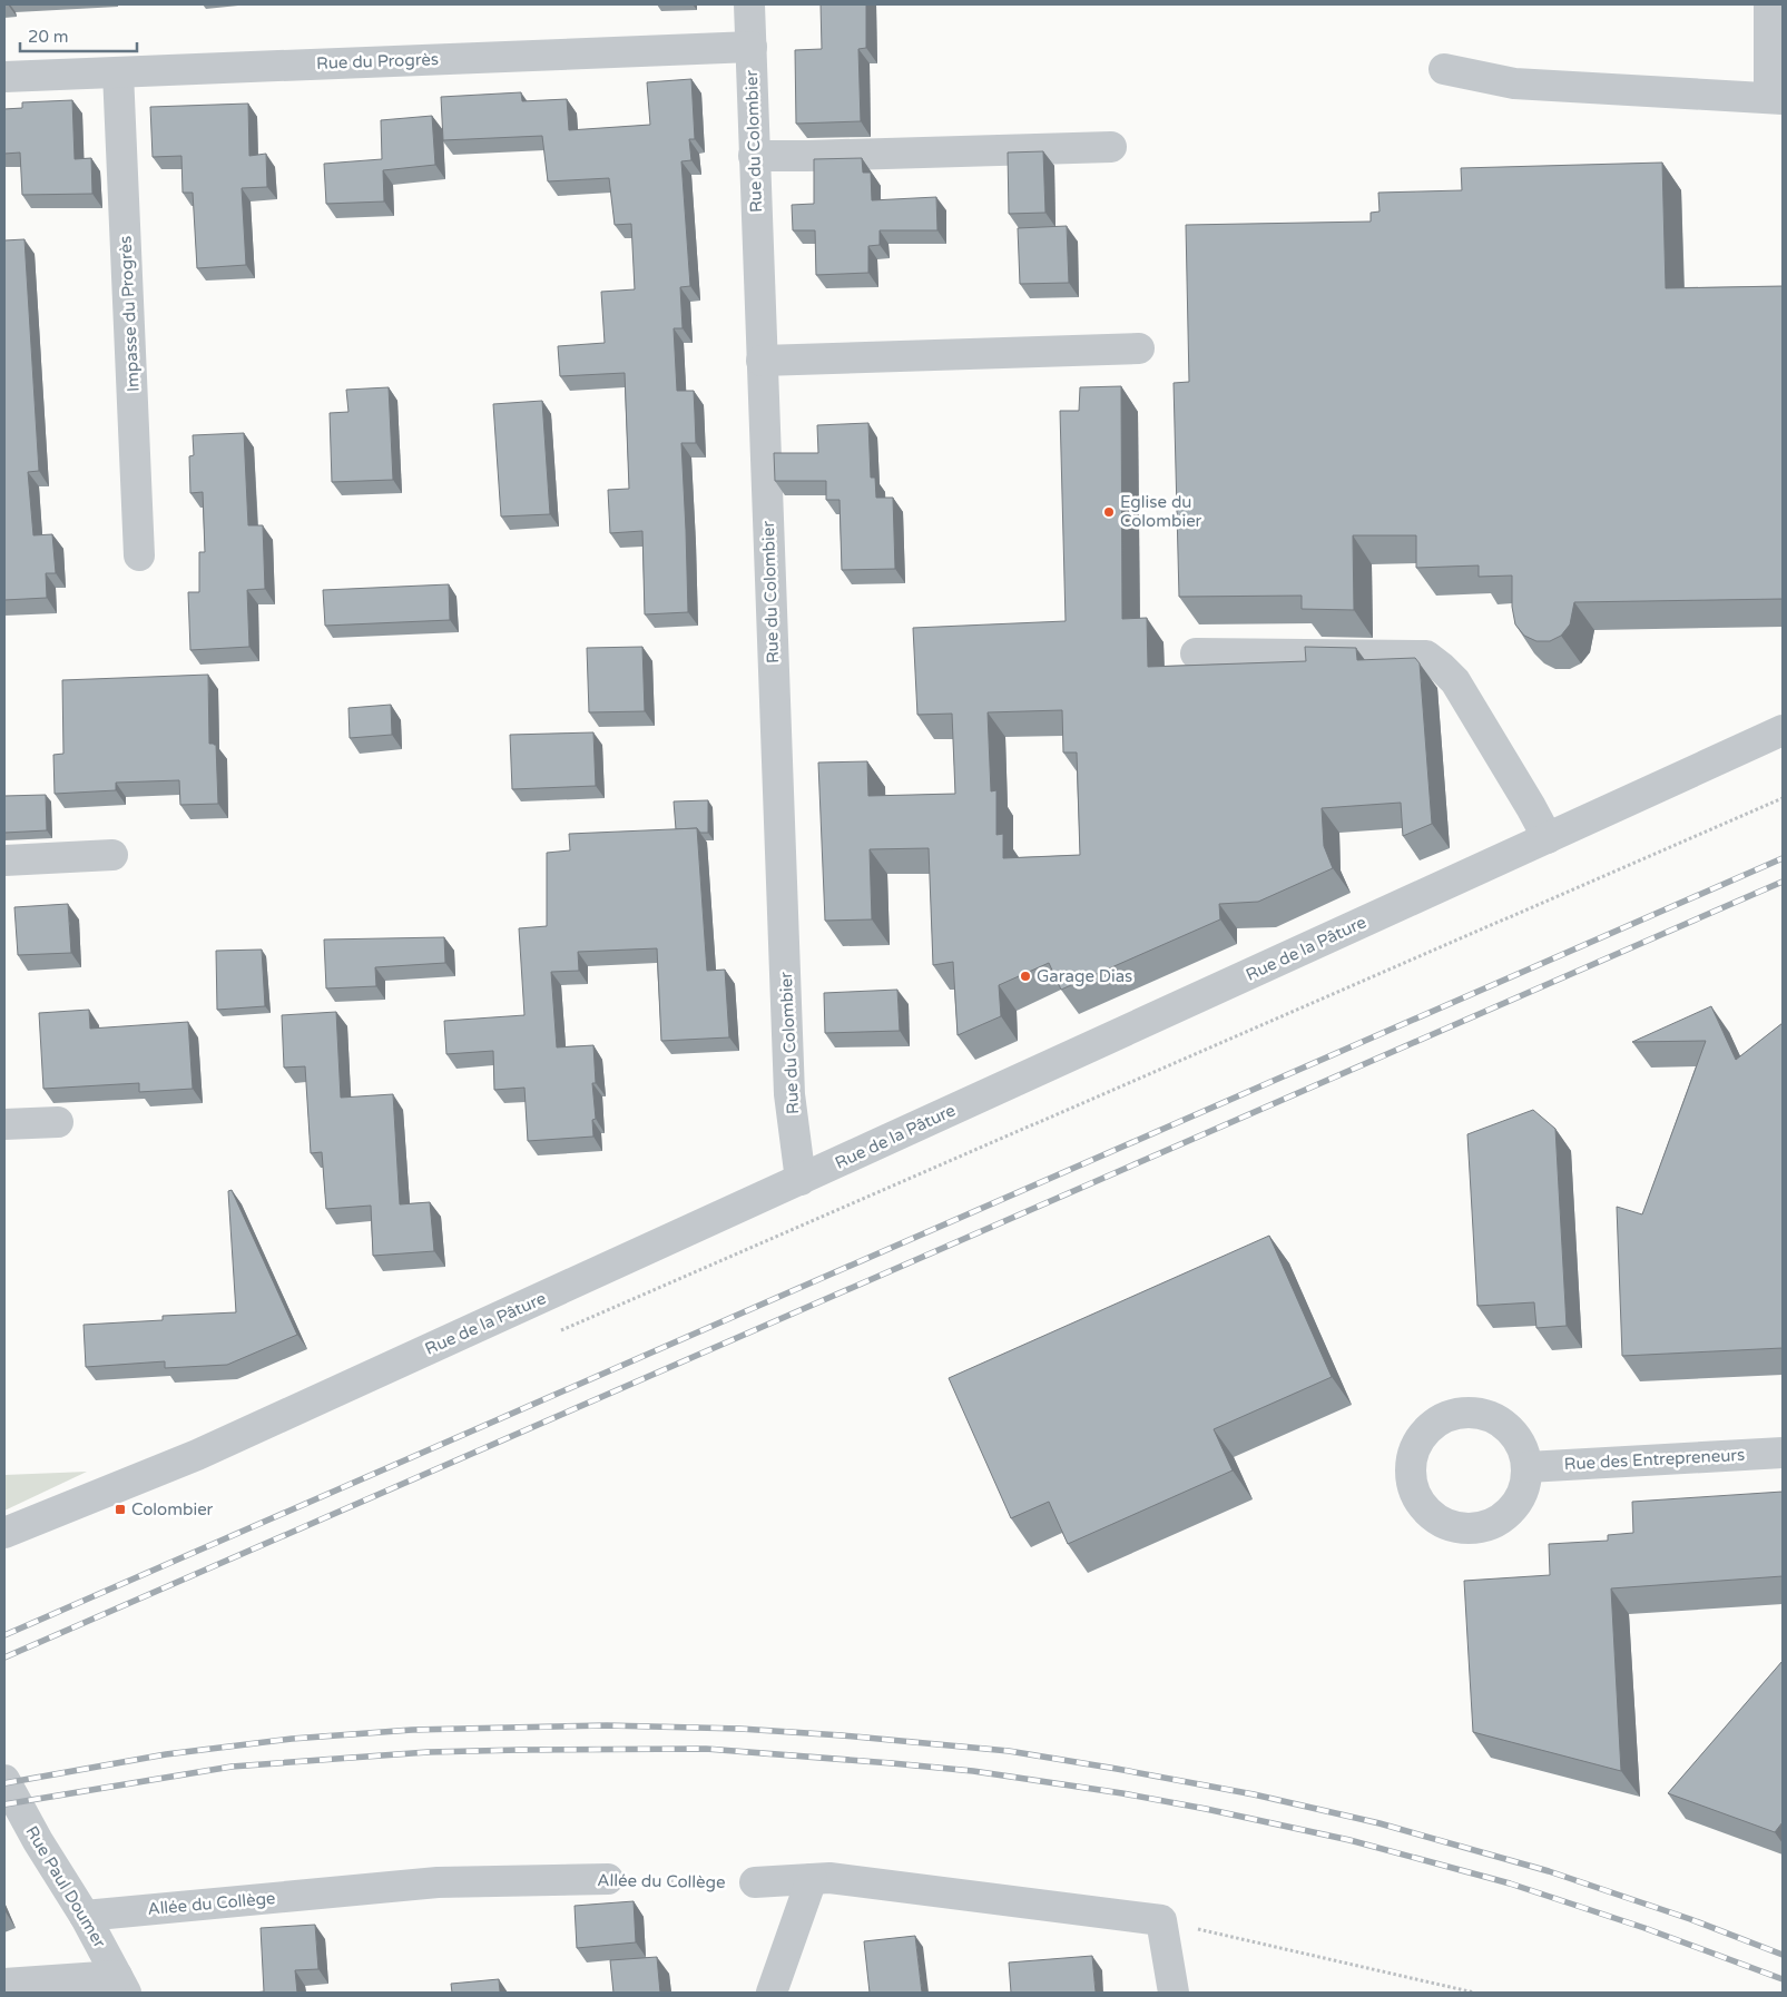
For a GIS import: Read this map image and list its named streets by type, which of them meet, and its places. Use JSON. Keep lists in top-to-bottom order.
{
  "streets": {
    "street": [
      "Rue du Progrès",
      "Rue du Colombier",
      "Impasse du Progrès",
      "Rue de la Pâture",
      "Rue des Entrepreneurs",
      "Allée du Collège",
      "Rue Paul Doumer"
    ]
  },
  "crossings": [
    ["Rue du Progrès", "Rue du Colombier"],
    ["Rue du Progrès", "Impasse du Progrès"],
    ["Rue du Colombier", "Rue de la Pâture"],
    ["Allée du Collège", "Rue Paul Doumer"]
  ],
  "places": {
    "other": ["Eglise du Colombier", "Garage Dias"],
    "transit": ["Colombier"]
  },
  "scale_bar": "20 m"
}
